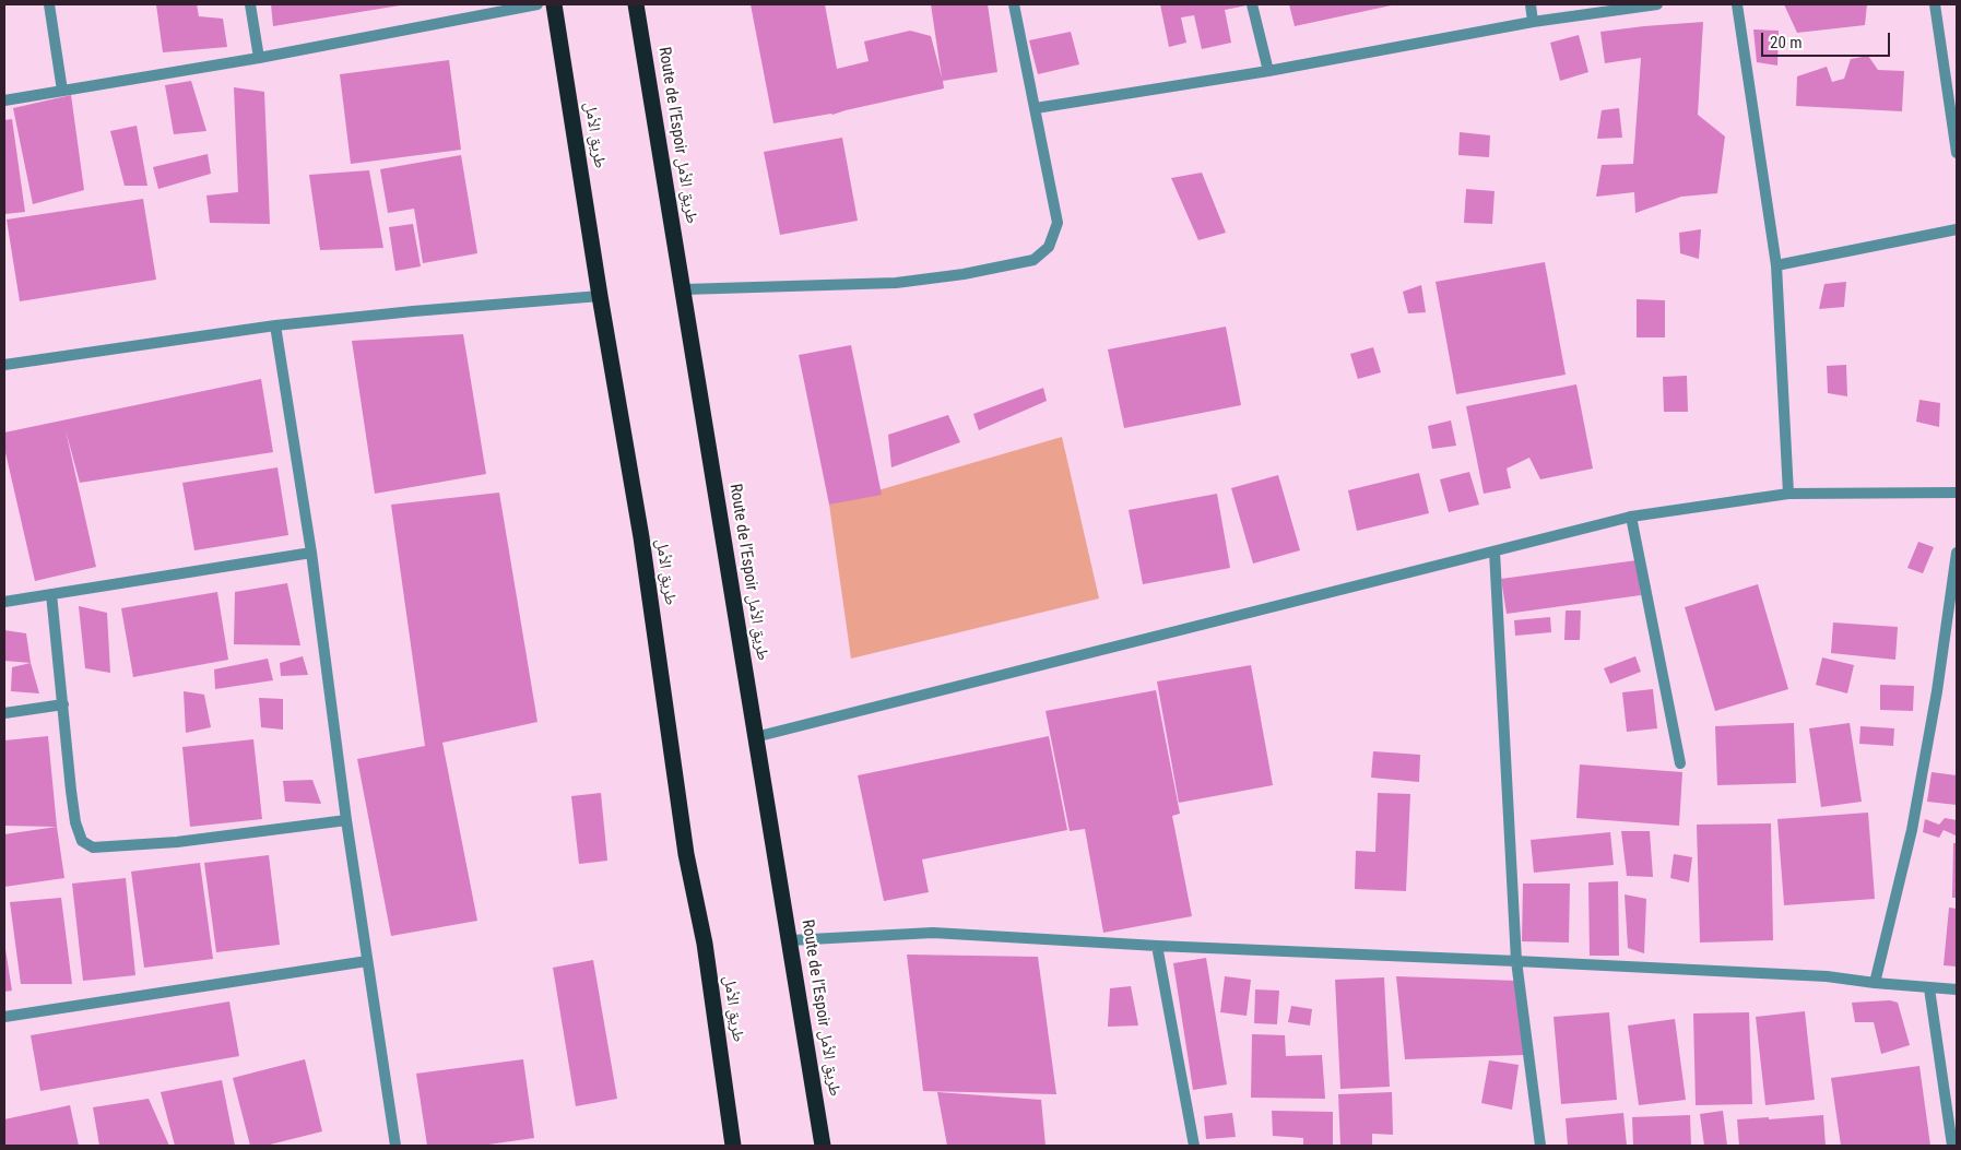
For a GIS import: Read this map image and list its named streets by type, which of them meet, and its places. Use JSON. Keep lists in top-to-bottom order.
{
  "streets": {
    "highway": ["طريق الأمل", "Route de l’Espoir طريق الأمل"]
  },
  "scale_bar": "20 m"
}
